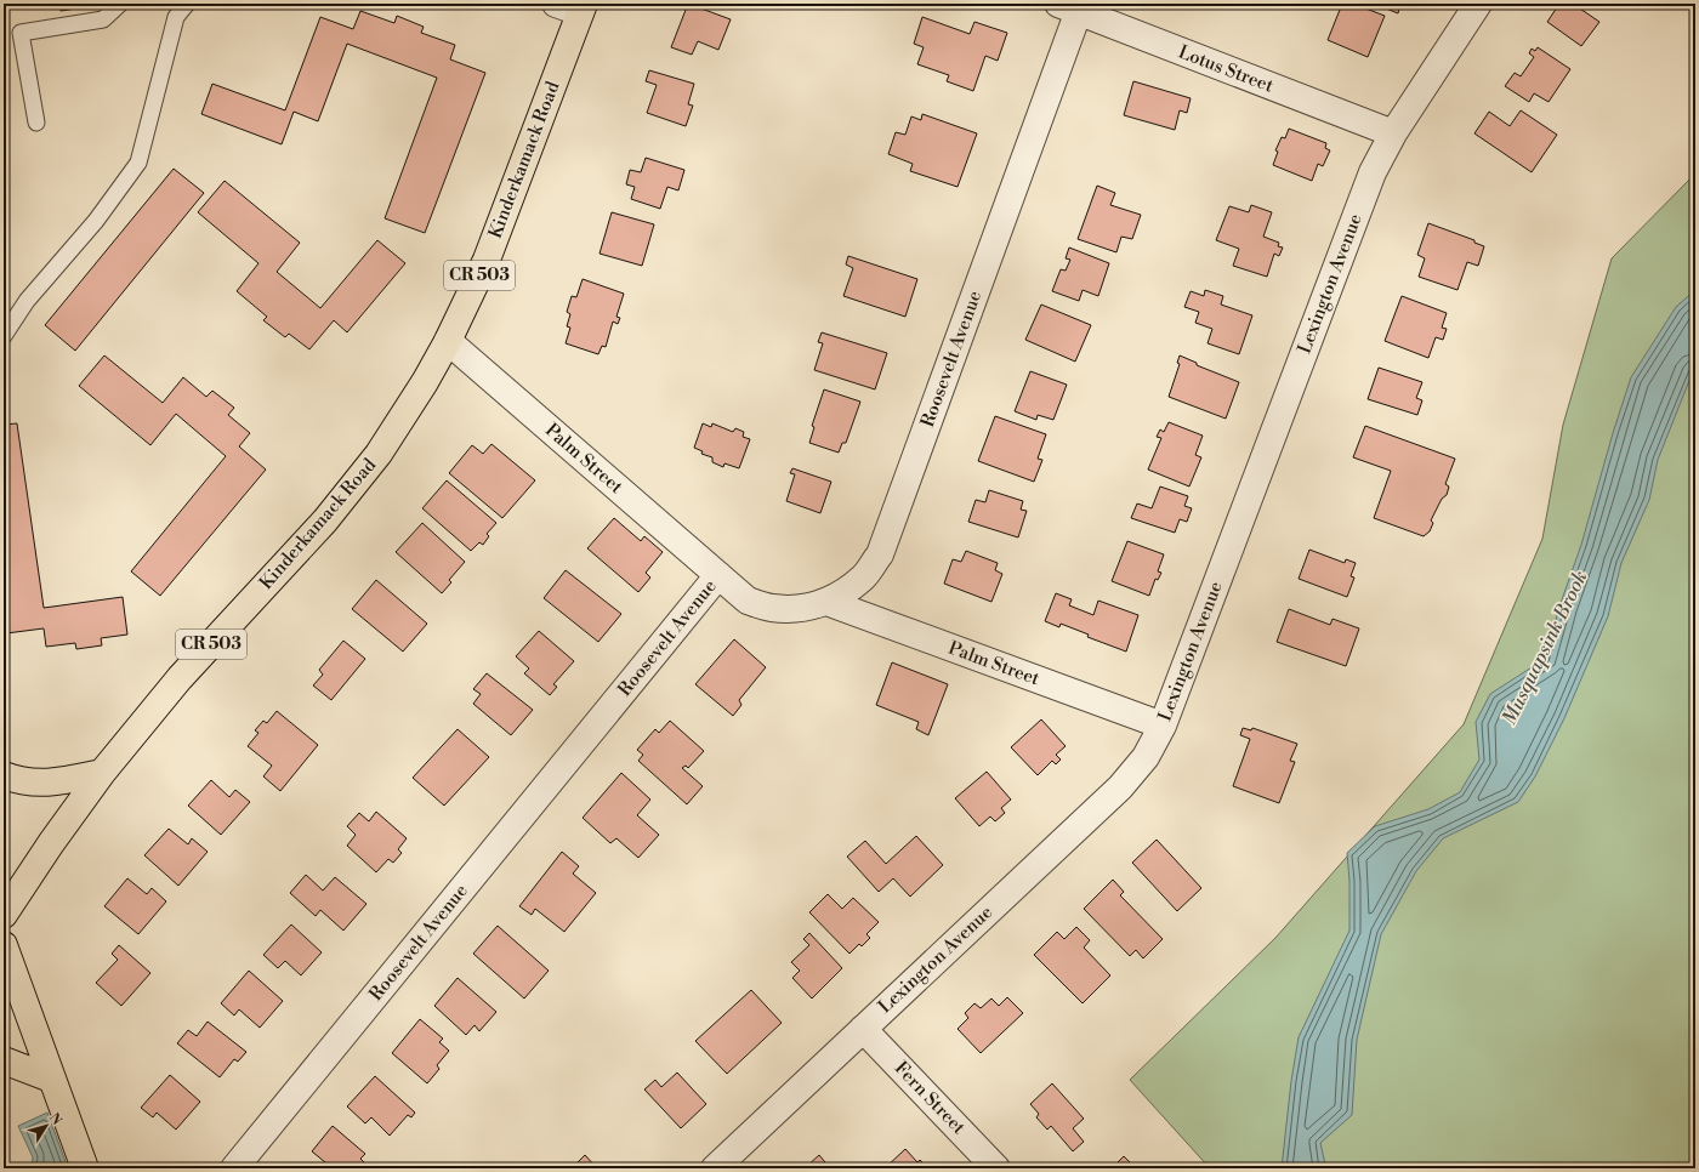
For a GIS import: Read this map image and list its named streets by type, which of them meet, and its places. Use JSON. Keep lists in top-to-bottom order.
{
  "streets": {
    "main road": ["Kinderkamack Road", "CR 503"],
    "street": [
      "Lotus Street",
      "Lexington Avenue",
      "Roosevelt Avenue",
      "Palm Street",
      "Fern Street"
    ]
  },
  "crossings": [
    ["Lotus Street", "Lexington Avenue"],
    ["Lotus Street", "Roosevelt Avenue"],
    ["Kinderkamack Road", "Palm Street"],
    ["Lexington Avenue", "Palm Street"],
    ["Lexington Avenue", "Fern Street"],
    ["Roosevelt Avenue", "Palm Street"]
  ],
  "water": ["Musquapsink Brook"],
  "north": "top right"
}
